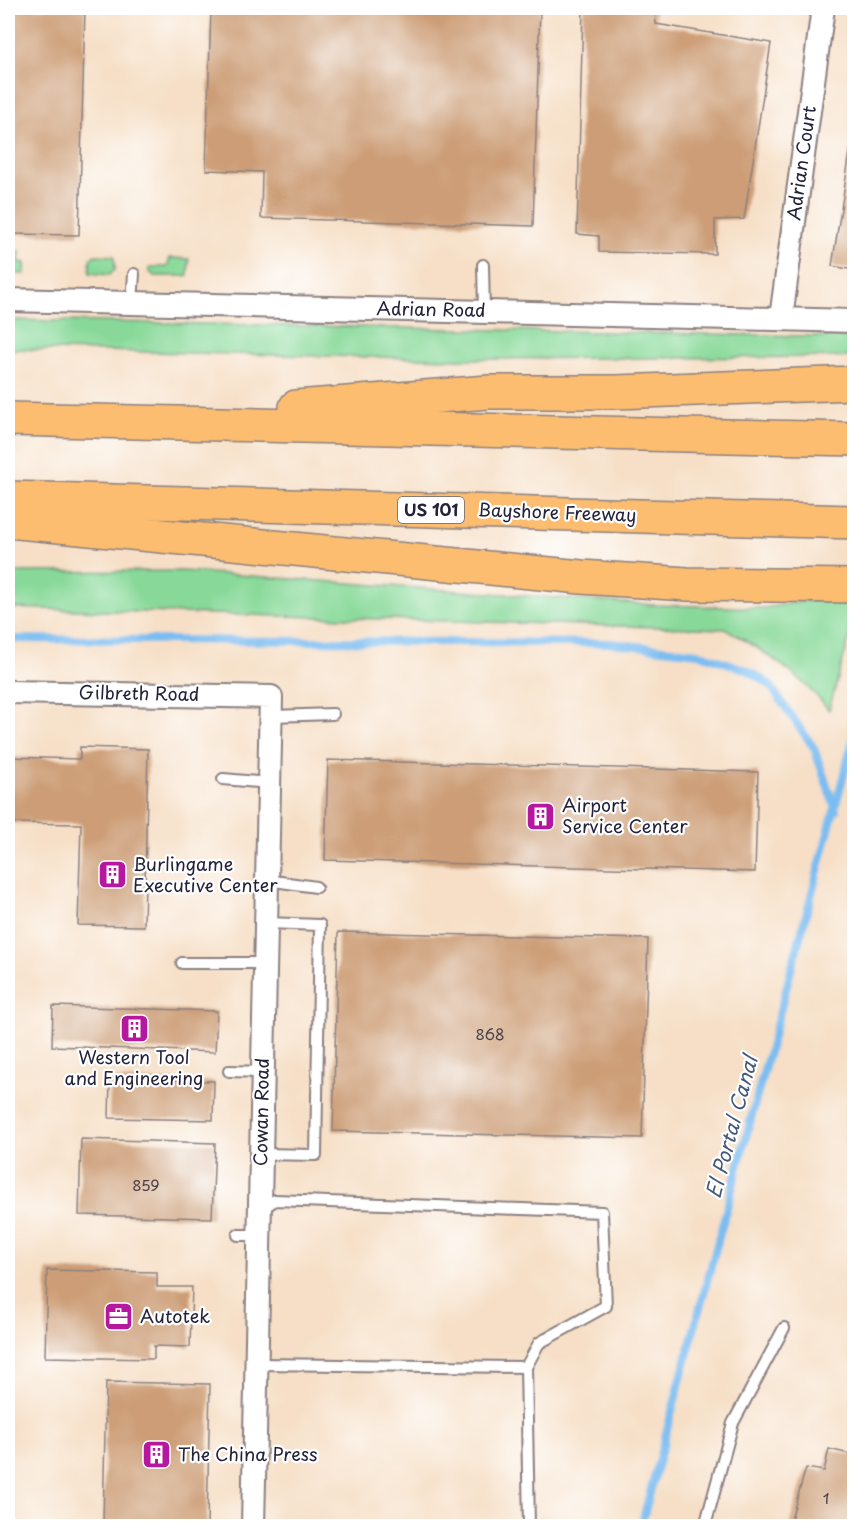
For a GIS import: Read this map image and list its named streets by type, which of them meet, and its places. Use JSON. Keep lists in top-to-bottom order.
{
  "streets": {
    "highway": ["US 101", "Bayshore Freeway"],
    "street": [
      "Adrian Court",
      "Adrian Road",
      "Gilbreth Road",
      "Cowan Road"
    ]
  },
  "crossings": [
    ["Adrian Court", "Adrian Road"],
    ["Gilbreth Road", "Cowan Road"]
  ],
  "water": ["El Portal Canal"],
  "places": {
    "building": [
      "Airport Service Center",
      "Burlingame Executive Center",
      "Western Tool and Engineering",
      "The China Press"
    ],
    "office": ["Autotek"]
  },
  "house_numbers": ["868", "859", "1"]
}
